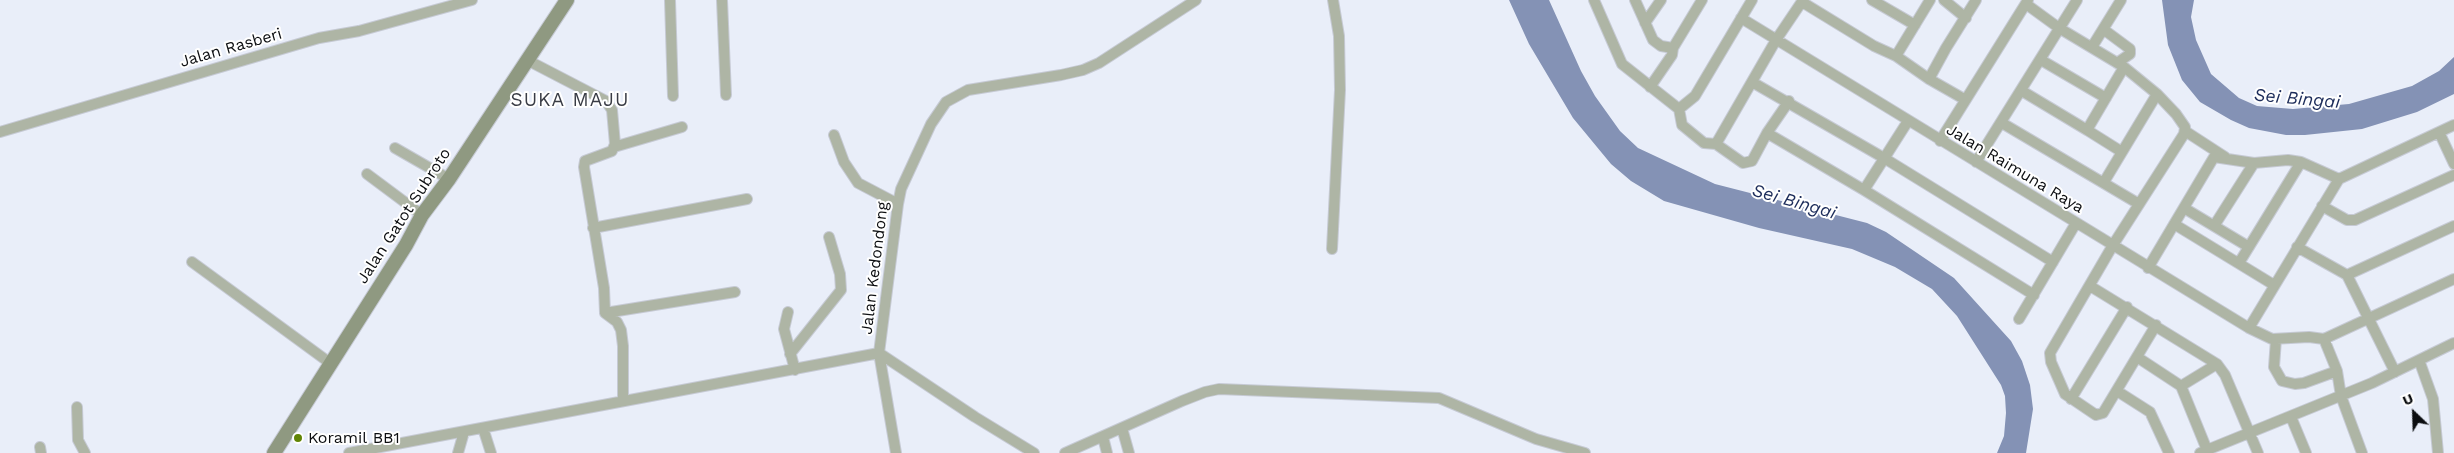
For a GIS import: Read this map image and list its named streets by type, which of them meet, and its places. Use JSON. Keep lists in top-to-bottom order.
{
  "streets": {
    "main road": ["Jalan Gatot Subroto"],
    "street": ["Jalan Rasberi", "Jalan Raimuna Raya", "Jalan Kedondong"]
  },
  "districts": ["SUKA MAJU"],
  "water": ["Sei Bingai"],
  "places": ["Koramil BB1"],
  "north": "top left"
}
